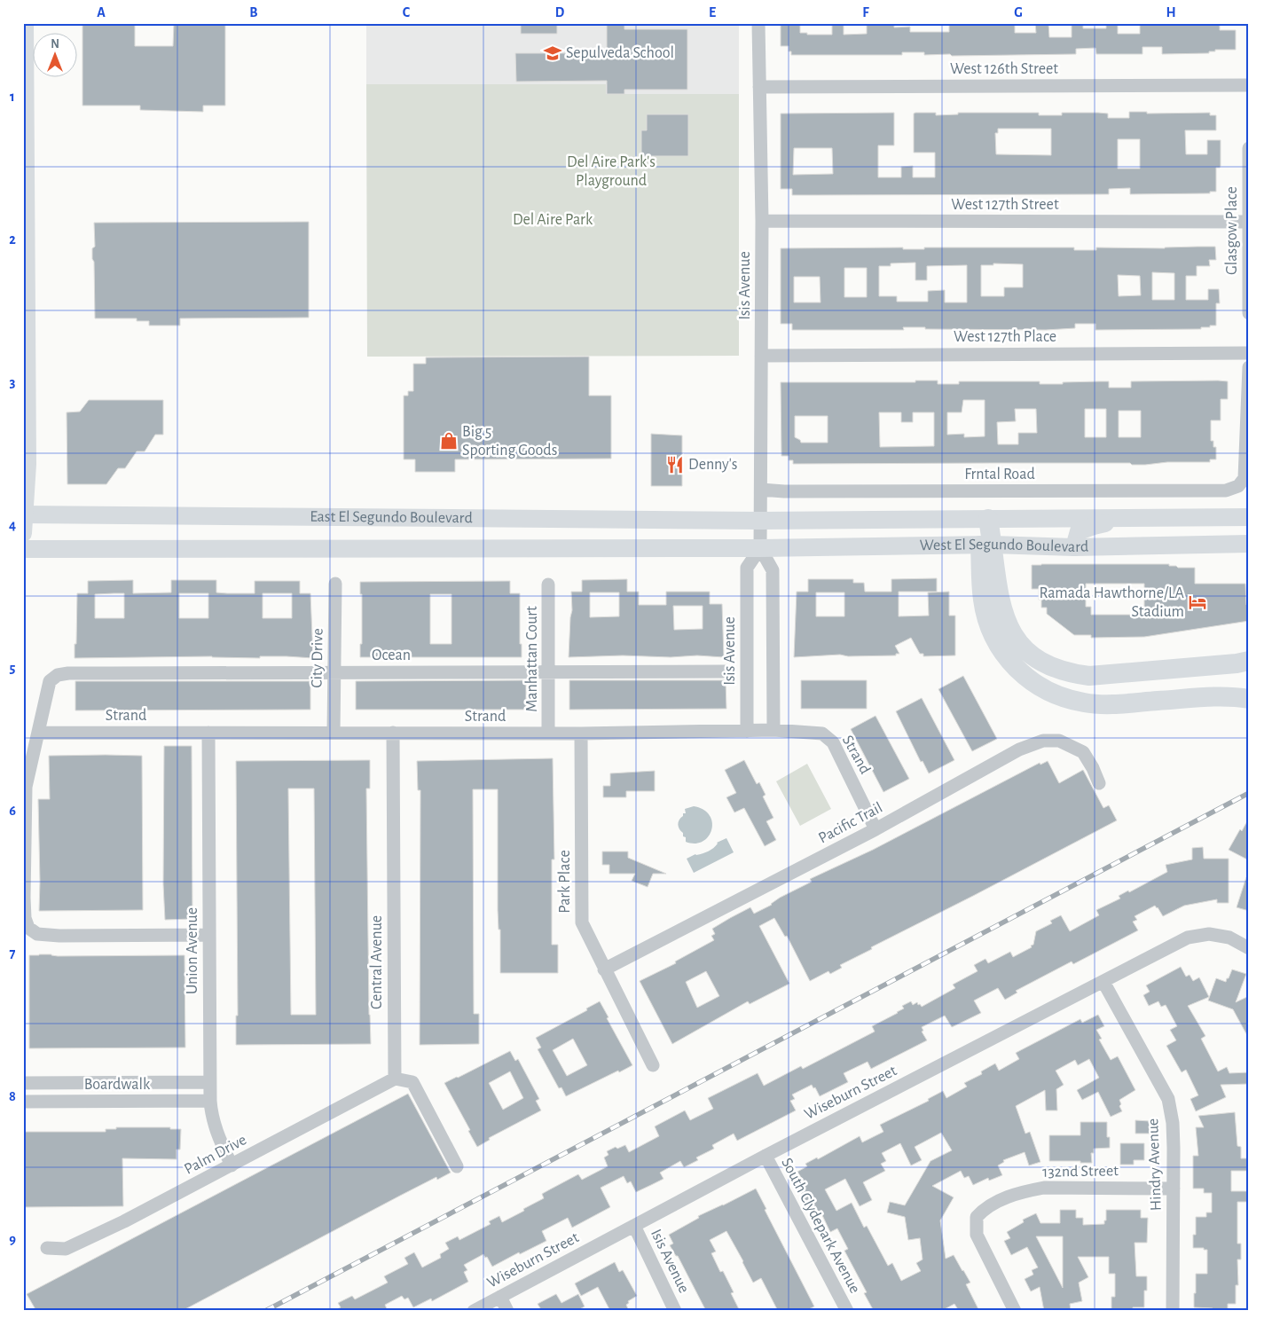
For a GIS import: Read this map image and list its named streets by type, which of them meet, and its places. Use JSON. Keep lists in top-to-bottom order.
{
  "streets": {
    "main road": ["East El Segundo Boulevard", "West El Segundo Boulevard"],
    "street": [
      "West 126th Street",
      "West 127th Street",
      "Glasgow Place",
      "Isis Avenue",
      "West 127th Place",
      "Frntal Road",
      "Ocean",
      "City Drive",
      "Manhattan Court",
      "Strand",
      "Pacific Trail",
      "Park Place",
      "Union Avenue",
      "Central Avenue",
      "Boardwalk",
      "Wiseburn Street",
      "Palm Drive",
      "Hindry Avenue",
      "132nd Street",
      "South Clydepark Avenue"
    ]
  },
  "crossings": [
    ["West 126th Street", "Isis Avenue"],
    ["West 127th Street", "Glasgow Place"],
    ["West 127th Street", "Isis Avenue"],
    ["Isis Avenue", "West 127th Place"],
    ["Isis Avenue", "Frntal Road"],
    ["Isis Avenue", "East El Segundo Boulevard"],
    ["Isis Avenue", "West El Segundo Boulevard"],
    ["Isis Avenue", "Strand"],
    ["Isis Avenue", "Wiseburn Street"],
    ["East El Segundo Boulevard", "West El Segundo Boulevard"],
    ["Ocean", "City Drive"],
    ["Ocean", "Manhattan Court"],
    ["Ocean", "Strand"],
    ["City Drive", "Strand"],
    ["Manhattan Court", "Strand"],
    ["Strand", "Pacific Trail"],
    ["Strand", "Park Place"],
    ["Strand", "Union Avenue"],
    ["Strand", "Central Avenue"],
    ["Pacific Trail", "Park Place"],
    ["Union Avenue", "Boardwalk"],
    ["Union Avenue", "Palm Drive"],
    ["Central Avenue", "Palm Drive"],
    ["Wiseburn Street", "Hindry Avenue"],
    ["Wiseburn Street", "South Clydepark Avenue"],
    ["Hindry Avenue", "132nd Street"]
  ],
  "parks": ["Del Aire Park's Playground", "Del Aire Park"],
  "places": {
    "school or university": ["Sepulveda School"],
    "shop": ["Big 5 Sporting Goods"],
    "restaurant": ["Denny's"],
    "hotel": ["Ramada Hawthorne/LA Stadium"]
  },
  "north": "top",
  "grid": {
    "columns": [
      "A",
      "B",
      "C",
      "D",
      "E",
      "F",
      "G",
      "H"
    ],
    "rows": [
      "1",
      "2",
      "3",
      "4",
      "5",
      "6",
      "7",
      "8",
      "9"
    ]
  }
}
